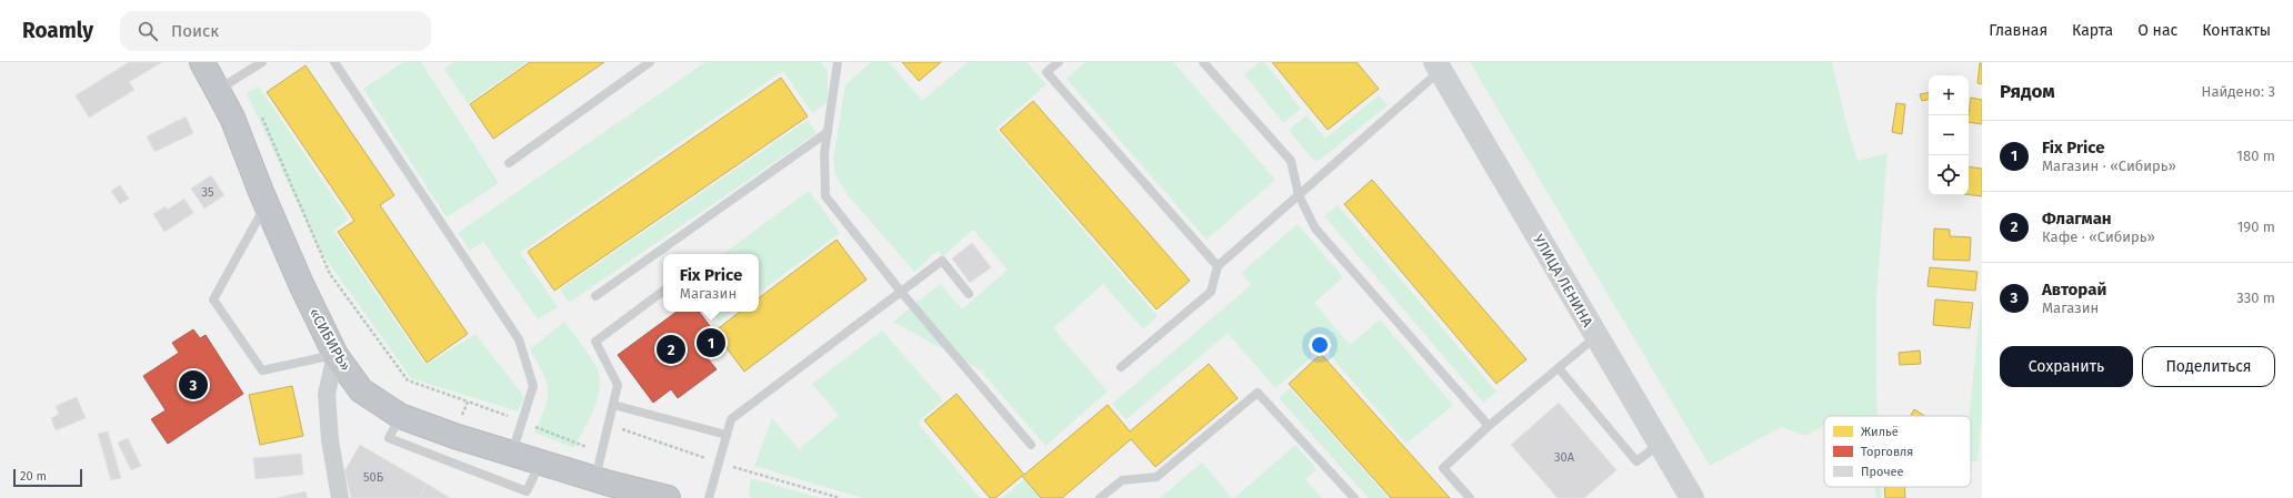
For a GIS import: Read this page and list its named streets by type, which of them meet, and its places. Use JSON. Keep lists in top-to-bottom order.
{
  "streets": {
    "highway": ["«СИБИРЬ»"],
    "main road": ["УЛИЦА ЛЕНИНА"]
  },
  "house_numbers": ["35", "30А", "50Б"],
  "legend": ["Жильё", "Торговля", "Прочее"],
  "scale_bar": "20 m",
  "page": {
    "header": "Roamly",
    "search": "Поиск",
    "nav": [
      "Главная",
      "Карта",
      "О нас",
      "Контакты"
    ],
    "heading": ["Рядом", "Найдено: 3"],
    "map_buttons": ["+", "−"],
    "list": [
      {
        "mark": "1",
        "name": "Fix Price",
        "note": "Магазин · «Сибирь»",
        "value": "180 m"
      },
      {
        "mark": "2",
        "name": "Флагман",
        "note": "Кафе · «Сибирь»",
        "value": "190 m"
      },
      {
        "mark": "3",
        "name": "Авторай",
        "note": "Магазин",
        "value": "330 m"
      }
    ],
    "popup": ["Fix Price", "Магазин"],
    "pins": ["1", "2", "3"],
    "buttons": ["Сохранить", "Поделиться"],
    "scale": "20 m"
  }
}
